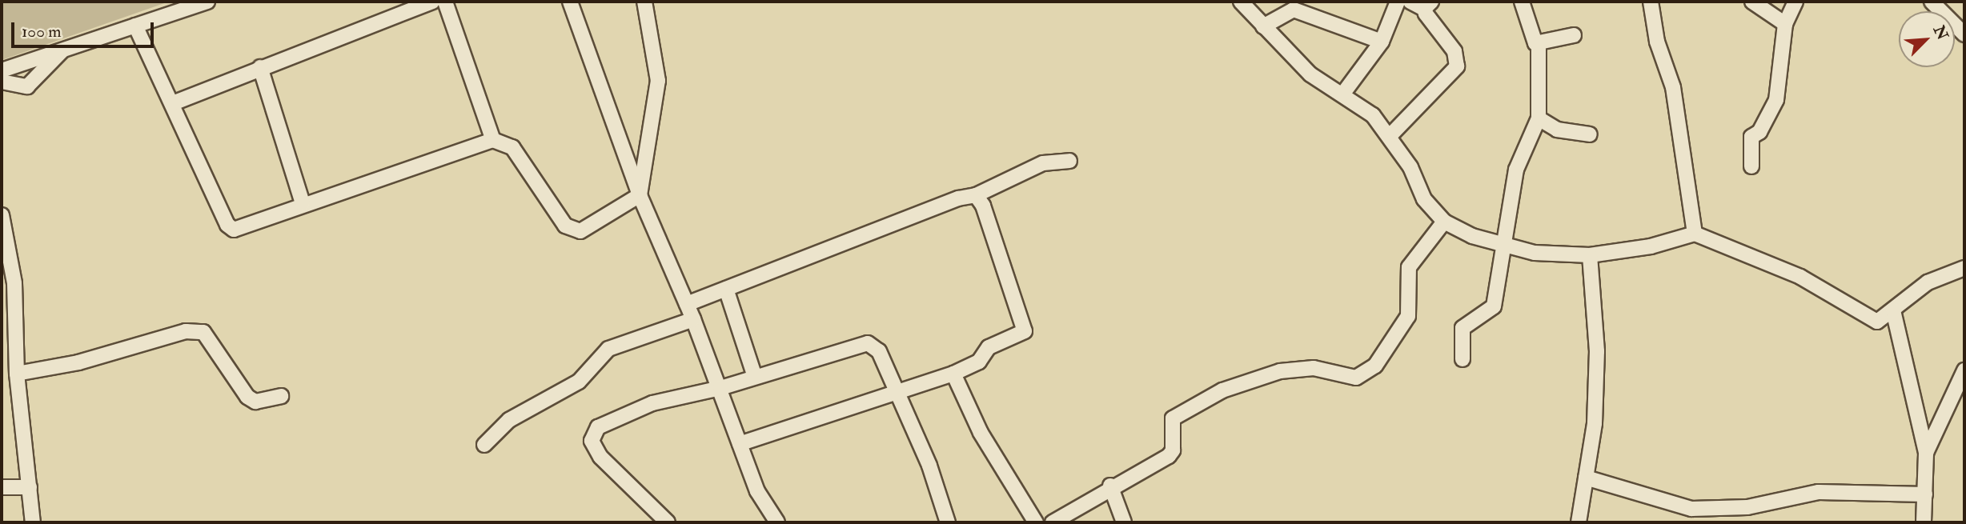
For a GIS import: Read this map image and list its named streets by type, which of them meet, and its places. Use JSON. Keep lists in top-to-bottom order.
{
  "scale_bar": "100 m",
  "north": "top right"
}
